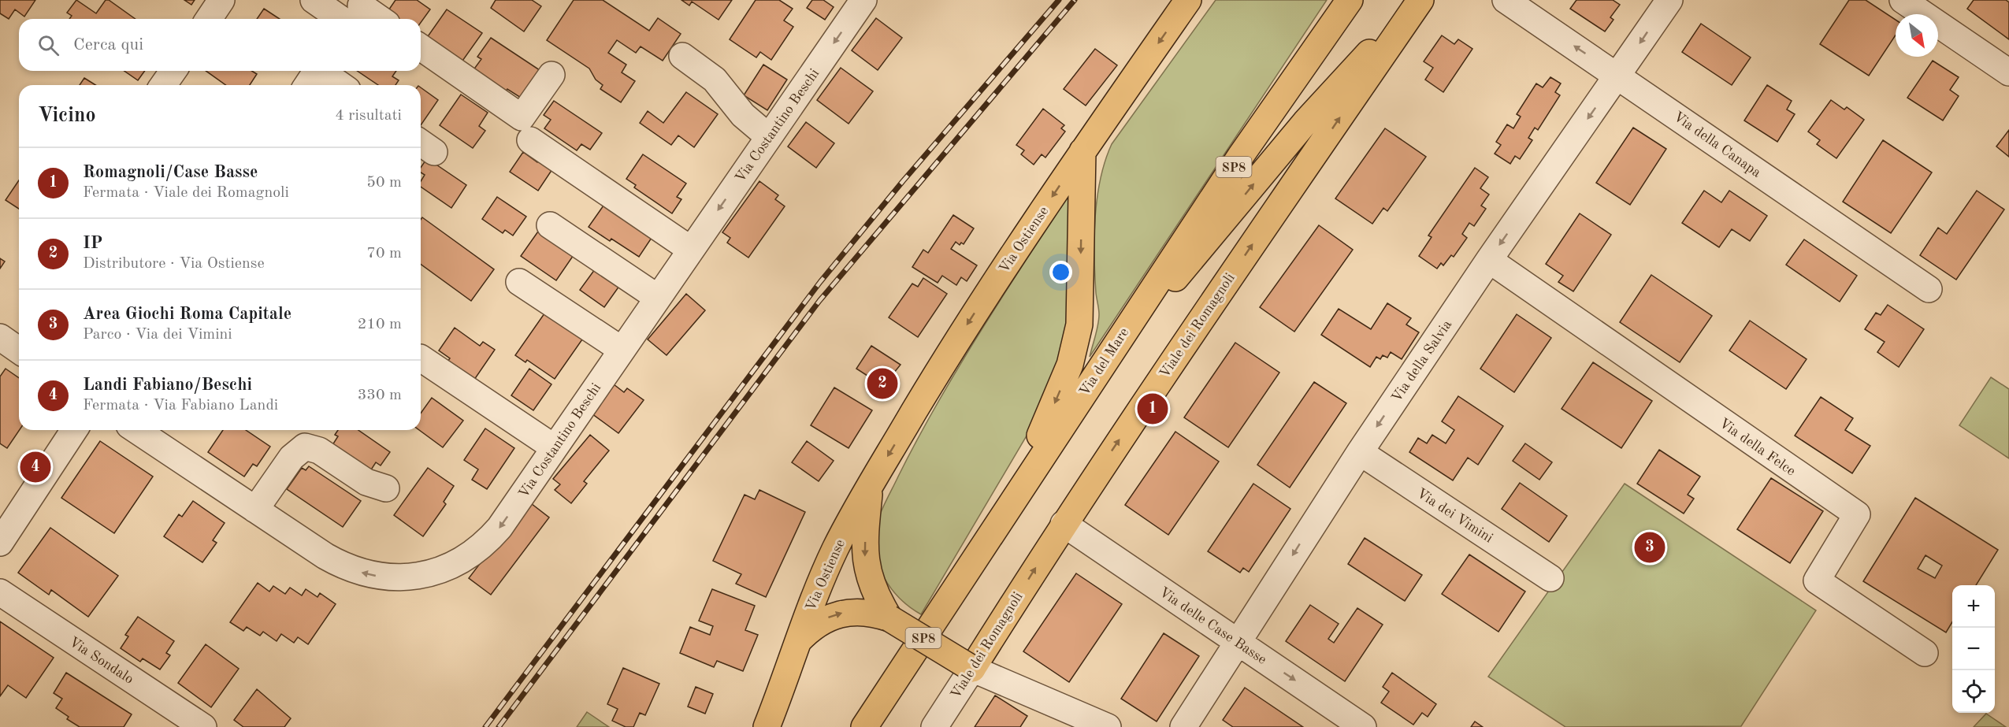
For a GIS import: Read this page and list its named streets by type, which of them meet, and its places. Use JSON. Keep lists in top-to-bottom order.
{
  "streets": {
    "main road": [
      "SP8",
      "Via Ostiense",
      "Viale dei Romagnoli",
      "Via del Mare"
    ],
    "street": [
      "Via Costantino Beschi",
      "Via della Canapa",
      "Via della Salvia",
      "Via della Felce",
      "Via dei Vimini",
      "Via delle Case Basse",
      "Via Sondalo"
    ]
  },
  "crossings": [
    ["Via della Canapa", "Via della Salvia"],
    ["Via Ostiense", "Viale dei Romagnoli"],
    ["Viale dei Romagnoli", "Via delle Case Basse"],
    ["Via della Salvia", "Via della Felce"],
    ["Via della Salvia", "Via dei Vimini"],
    ["Via della Salvia", "Via delle Case Basse"]
  ],
  "one_way": ["Via Costantino Beschi", "Via della Salvia", "Via delle Case Basse"],
  "north": "bottom right",
  "page": {
    "search": "Cerca qui",
    "heading": ["Vicino", "4 risultati"],
    "list": [
      {
        "mark": "1",
        "name": "Romagnoli/Case Basse",
        "note": "Fermata · Viale dei Romagnoli",
        "value": "50 m"
      },
      {
        "mark": "2",
        "name": "IP",
        "note": "Distributore · Via Ostiense",
        "value": "70 m"
      },
      {
        "mark": "3",
        "name": "Area Giochi Roma Capitale",
        "note": "Parco · Via dei Vimini",
        "value": "210 m"
      },
      {
        "mark": "4",
        "name": "Landi Fabiano/Beschi",
        "note": "Fermata · Via Fabiano Landi",
        "value": "330 m"
      }
    ],
    "pins": [
      "2",
      "1",
      "4",
      "3"
    ],
    "map_buttons": ["+", "−"]
  }
}
